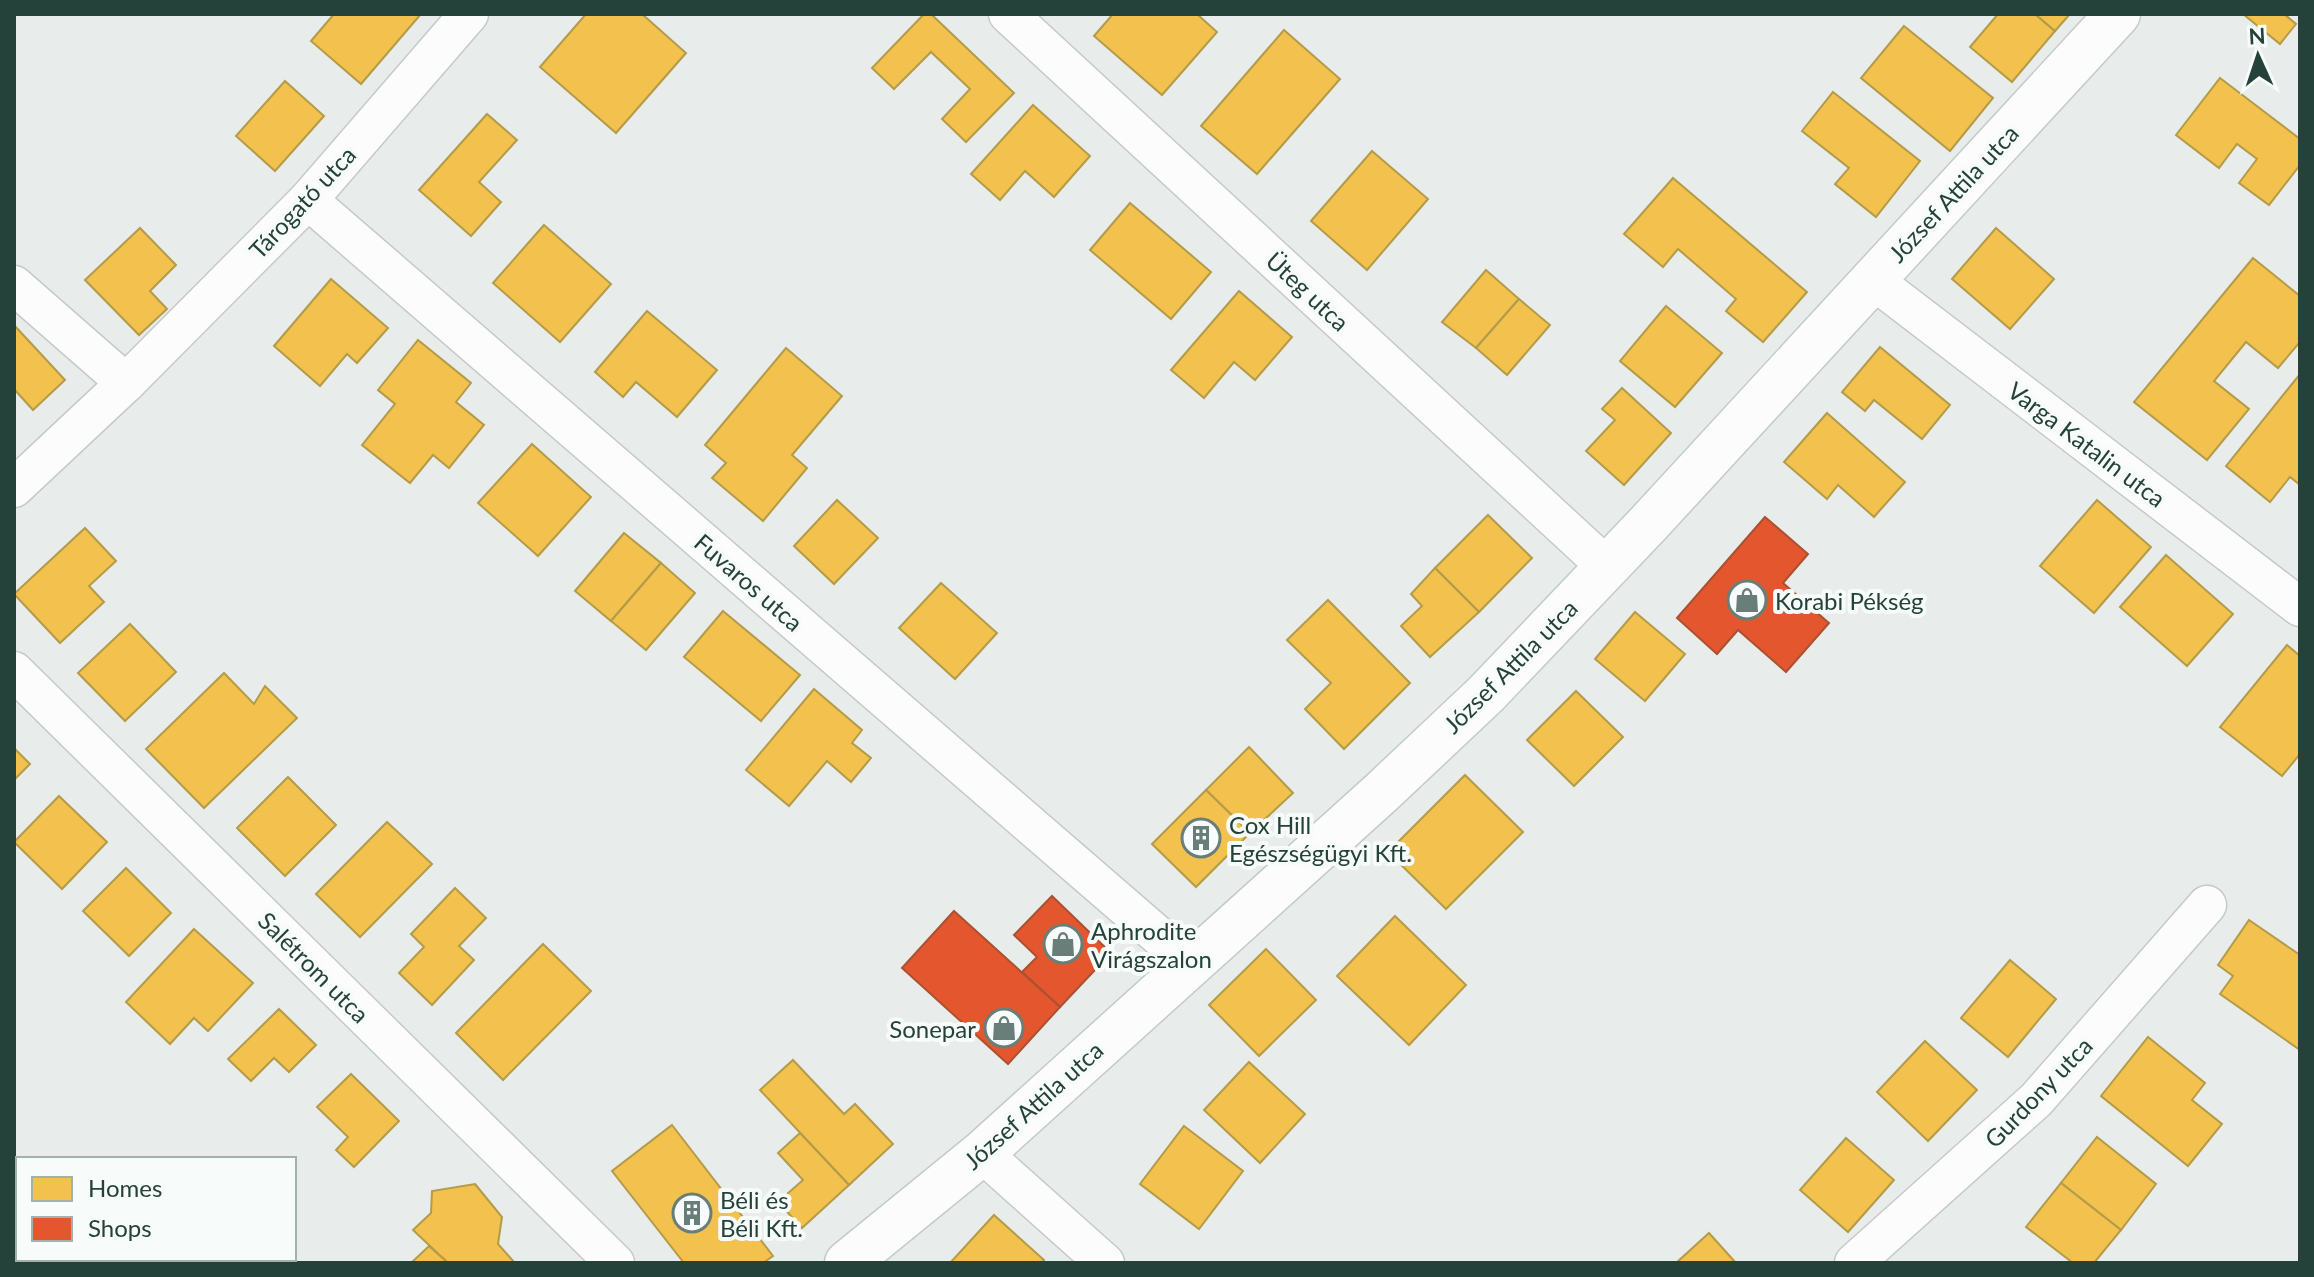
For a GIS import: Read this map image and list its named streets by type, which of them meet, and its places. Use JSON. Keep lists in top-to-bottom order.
{
  "streets": {
    "street": [
      "József Attila utca",
      "Tárogató utca",
      "Üteg utca",
      "Varga Katalin utca",
      "Fuvaros utca",
      "Salétrom utca",
      "Gurdony utca"
    ]
  },
  "crossings": [
    ["József Attila utca", "Üteg utca"],
    ["József Attila utca", "Varga Katalin utca"],
    ["József Attila utca", "Fuvaros utca"],
    ["Tárogató utca", "Fuvaros utca"]
  ],
  "places": {
    "shop": ["Korabi Pékség", "Aphrodite Virágszalon", "Sonepar"],
    "building": ["Cox Hill Egészségügyi Kft.", "Béli és Béli Kft."]
  },
  "legend": ["Homes", "Shops"],
  "north": "top"
}
